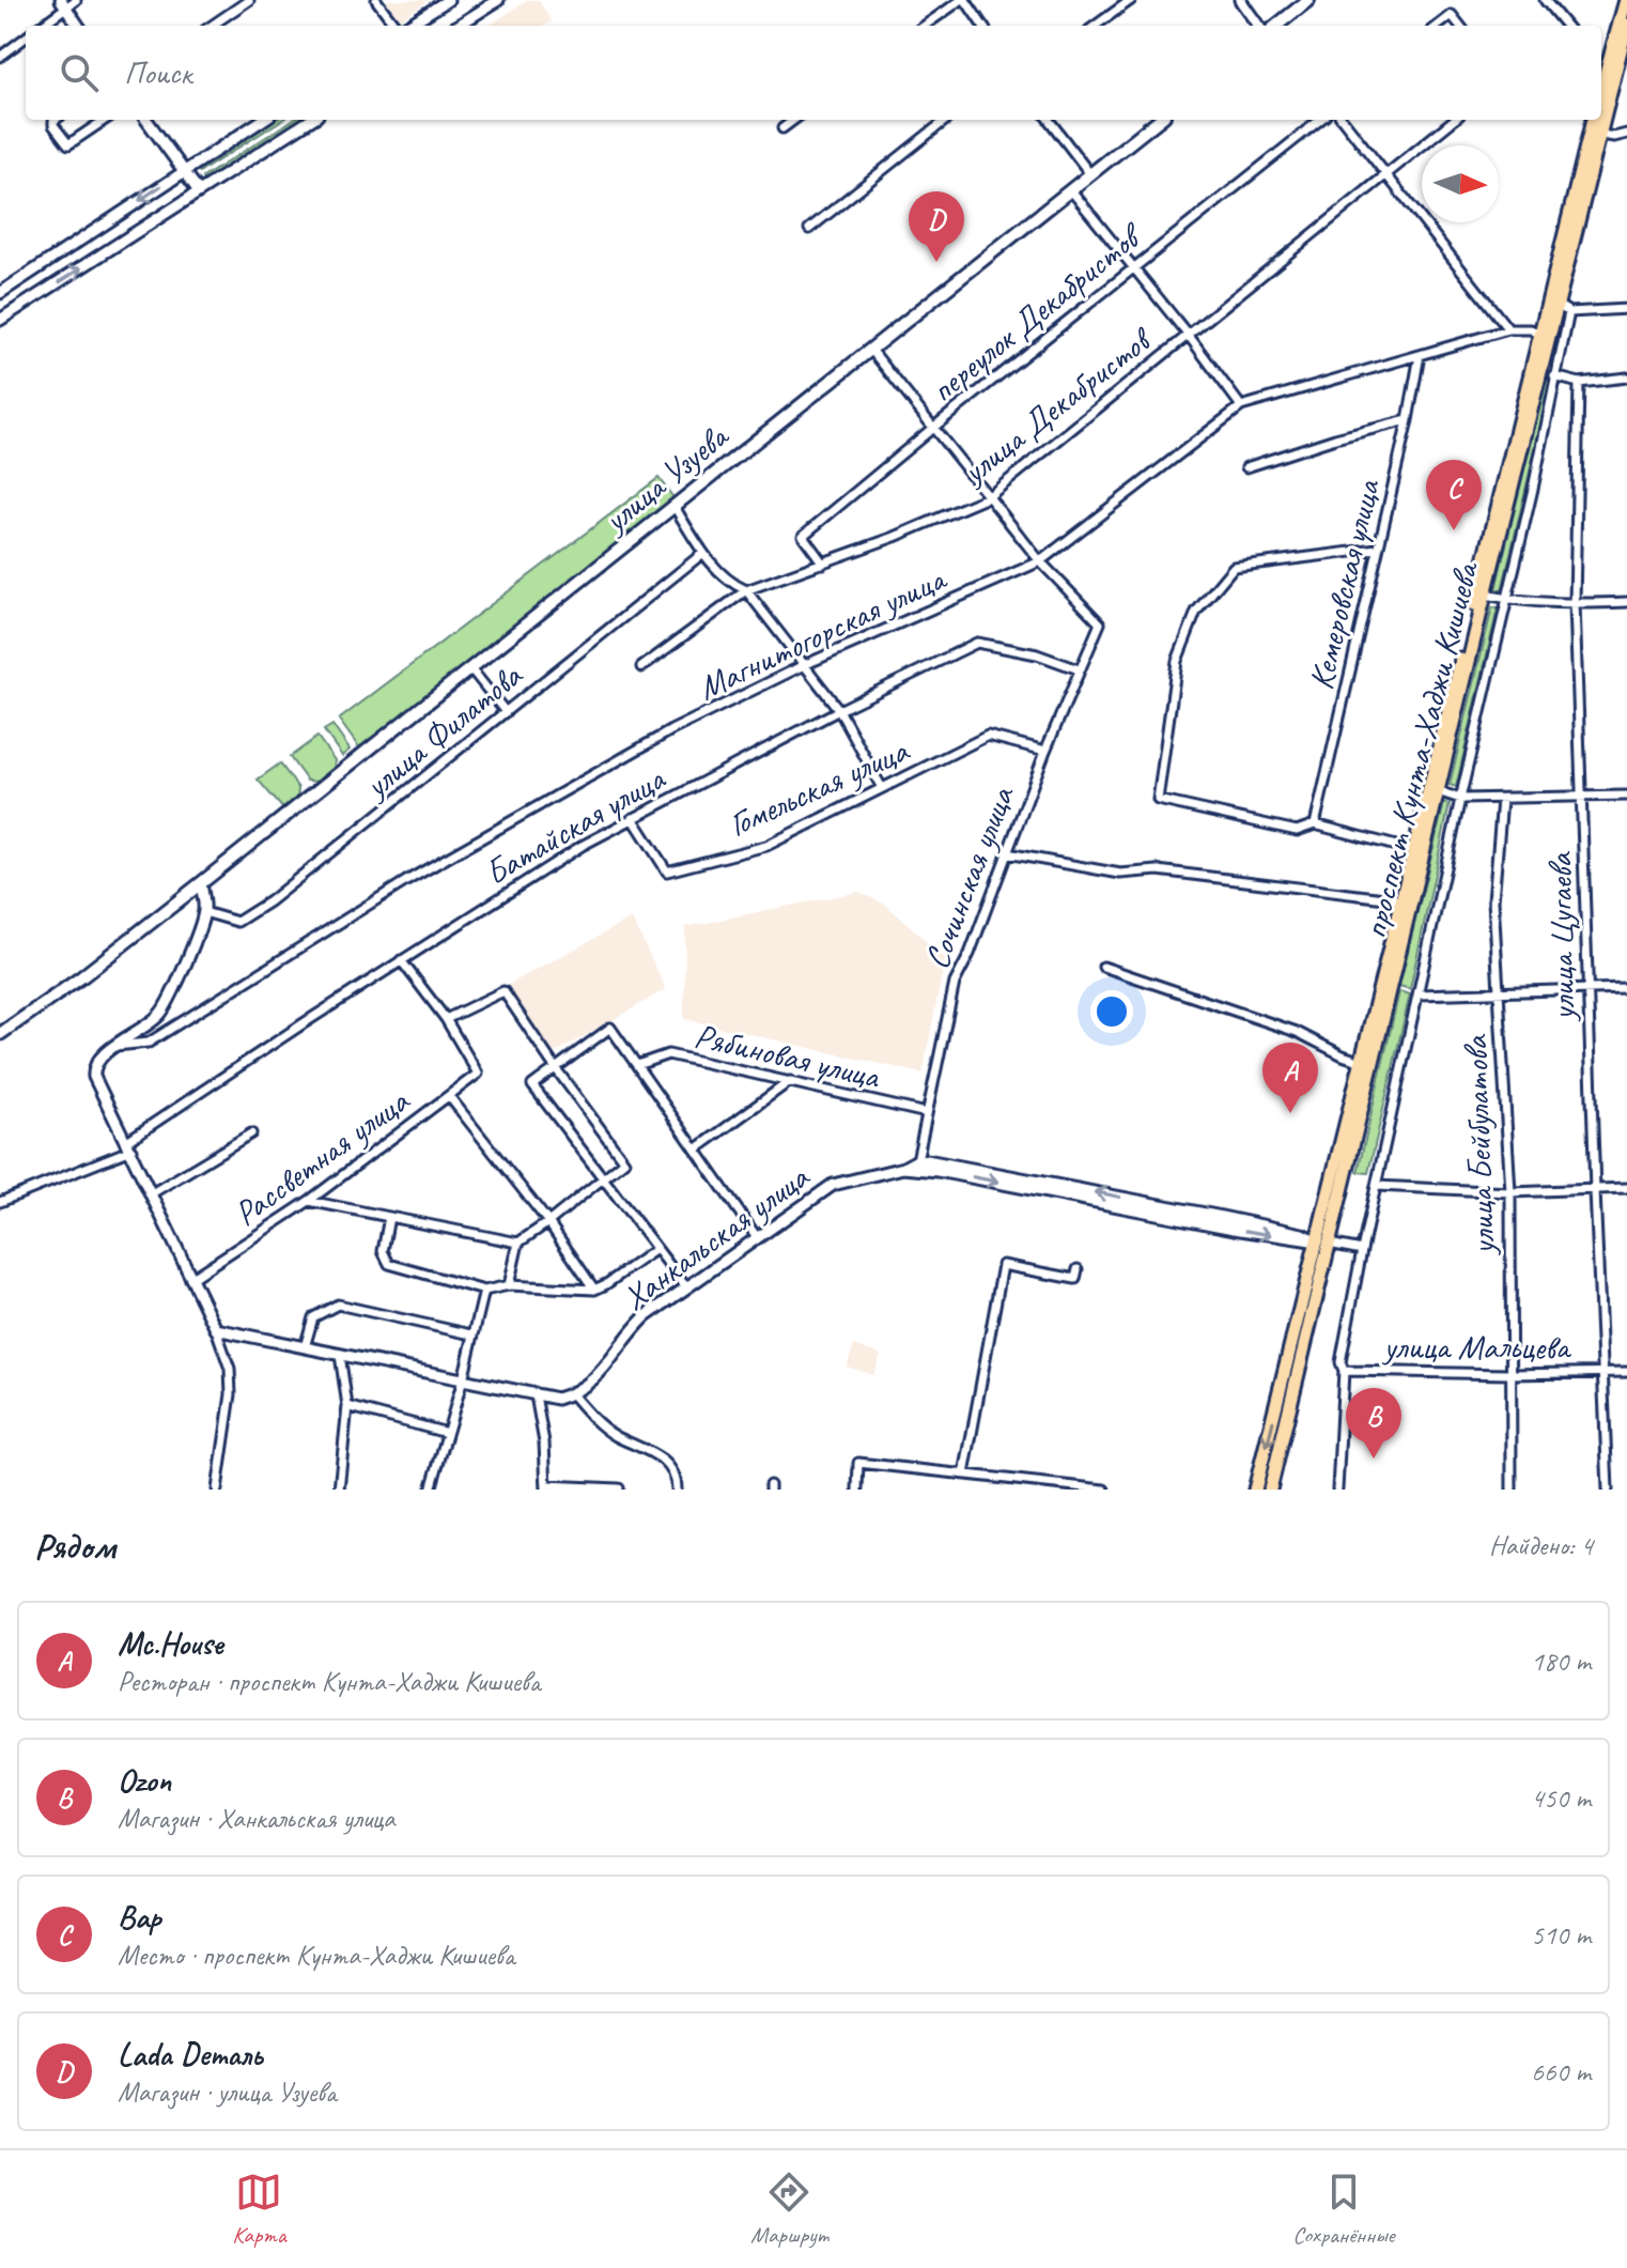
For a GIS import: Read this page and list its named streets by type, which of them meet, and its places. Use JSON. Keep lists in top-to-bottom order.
{
  "streets": {
    "main road": ["улица Узуева", "проспект Кунта-Хаджи Кишиева"],
    "street": [
      "переулок Декабристов",
      "улица Декабристов",
      "Кемеровская улица",
      "Магнитогорская улица",
      "улица Филатова",
      "Гомельская улица",
      "Батайская улица",
      "Сочинская улица",
      "улица Цугаева",
      "Рябиновая улица",
      "улица Бейбулатова",
      "Рассветная улица",
      "Ханкальская улица",
      "улица Мальцева"
    ]
  },
  "crossings": [
    ["переулок Декабристов", "улица Декабристов"],
    ["Кемеровская улица", "Магнитогорская улица"],
    ["Магнитогорская улица", "проспект Кунта-Хаджи Кишиева"],
    ["Магнитогорская улица", "Сочинская улица"],
    ["проспект Кунта-Хаджи Кишиева", "Ханкальская улица"],
    ["Гомельская улица", "Батайская улица"],
    ["Гомельская улица", "Сочинская улица"],
    ["Батайская улица", "Сочинская улица"],
    ["Сочинская улица", "Рябиновая улица"],
    ["Сочинская улица", "Ханкальская улица"],
    ["улица Цугаева", "улица Мальцева"],
    ["улица Бейбулатова", "улица Мальцева"]
  ],
  "north": "right",
  "page": {
    "search": "Поиск",
    "pins": [
      "D",
      "C",
      "A",
      "B"
    ],
    "heading": ["Рядом", "Найдено: 4"],
    "list": [
      {
        "mark": "A",
        "name": "Mc.House",
        "note": "Ресторан · проспект Кунта-Хаджи Кишиева",
        "value": "180 m"
      },
      {
        "mark": "B",
        "name": "Ozon",
        "note": "Магазин · Ханкальская улица",
        "value": "450 m"
      },
      {
        "mark": "C",
        "name": "Вар",
        "note": "Место · проспект Кунта-Хаджи Кишиева",
        "value": "510 m"
      },
      {
        "mark": "D",
        "name": "Lada Dеталь",
        "note": "Магазин · улица Узуева",
        "value": "660 m"
      }
    ],
    "nav": ["Карта", "Маршрут", "Сохранённые"]
  }
}
